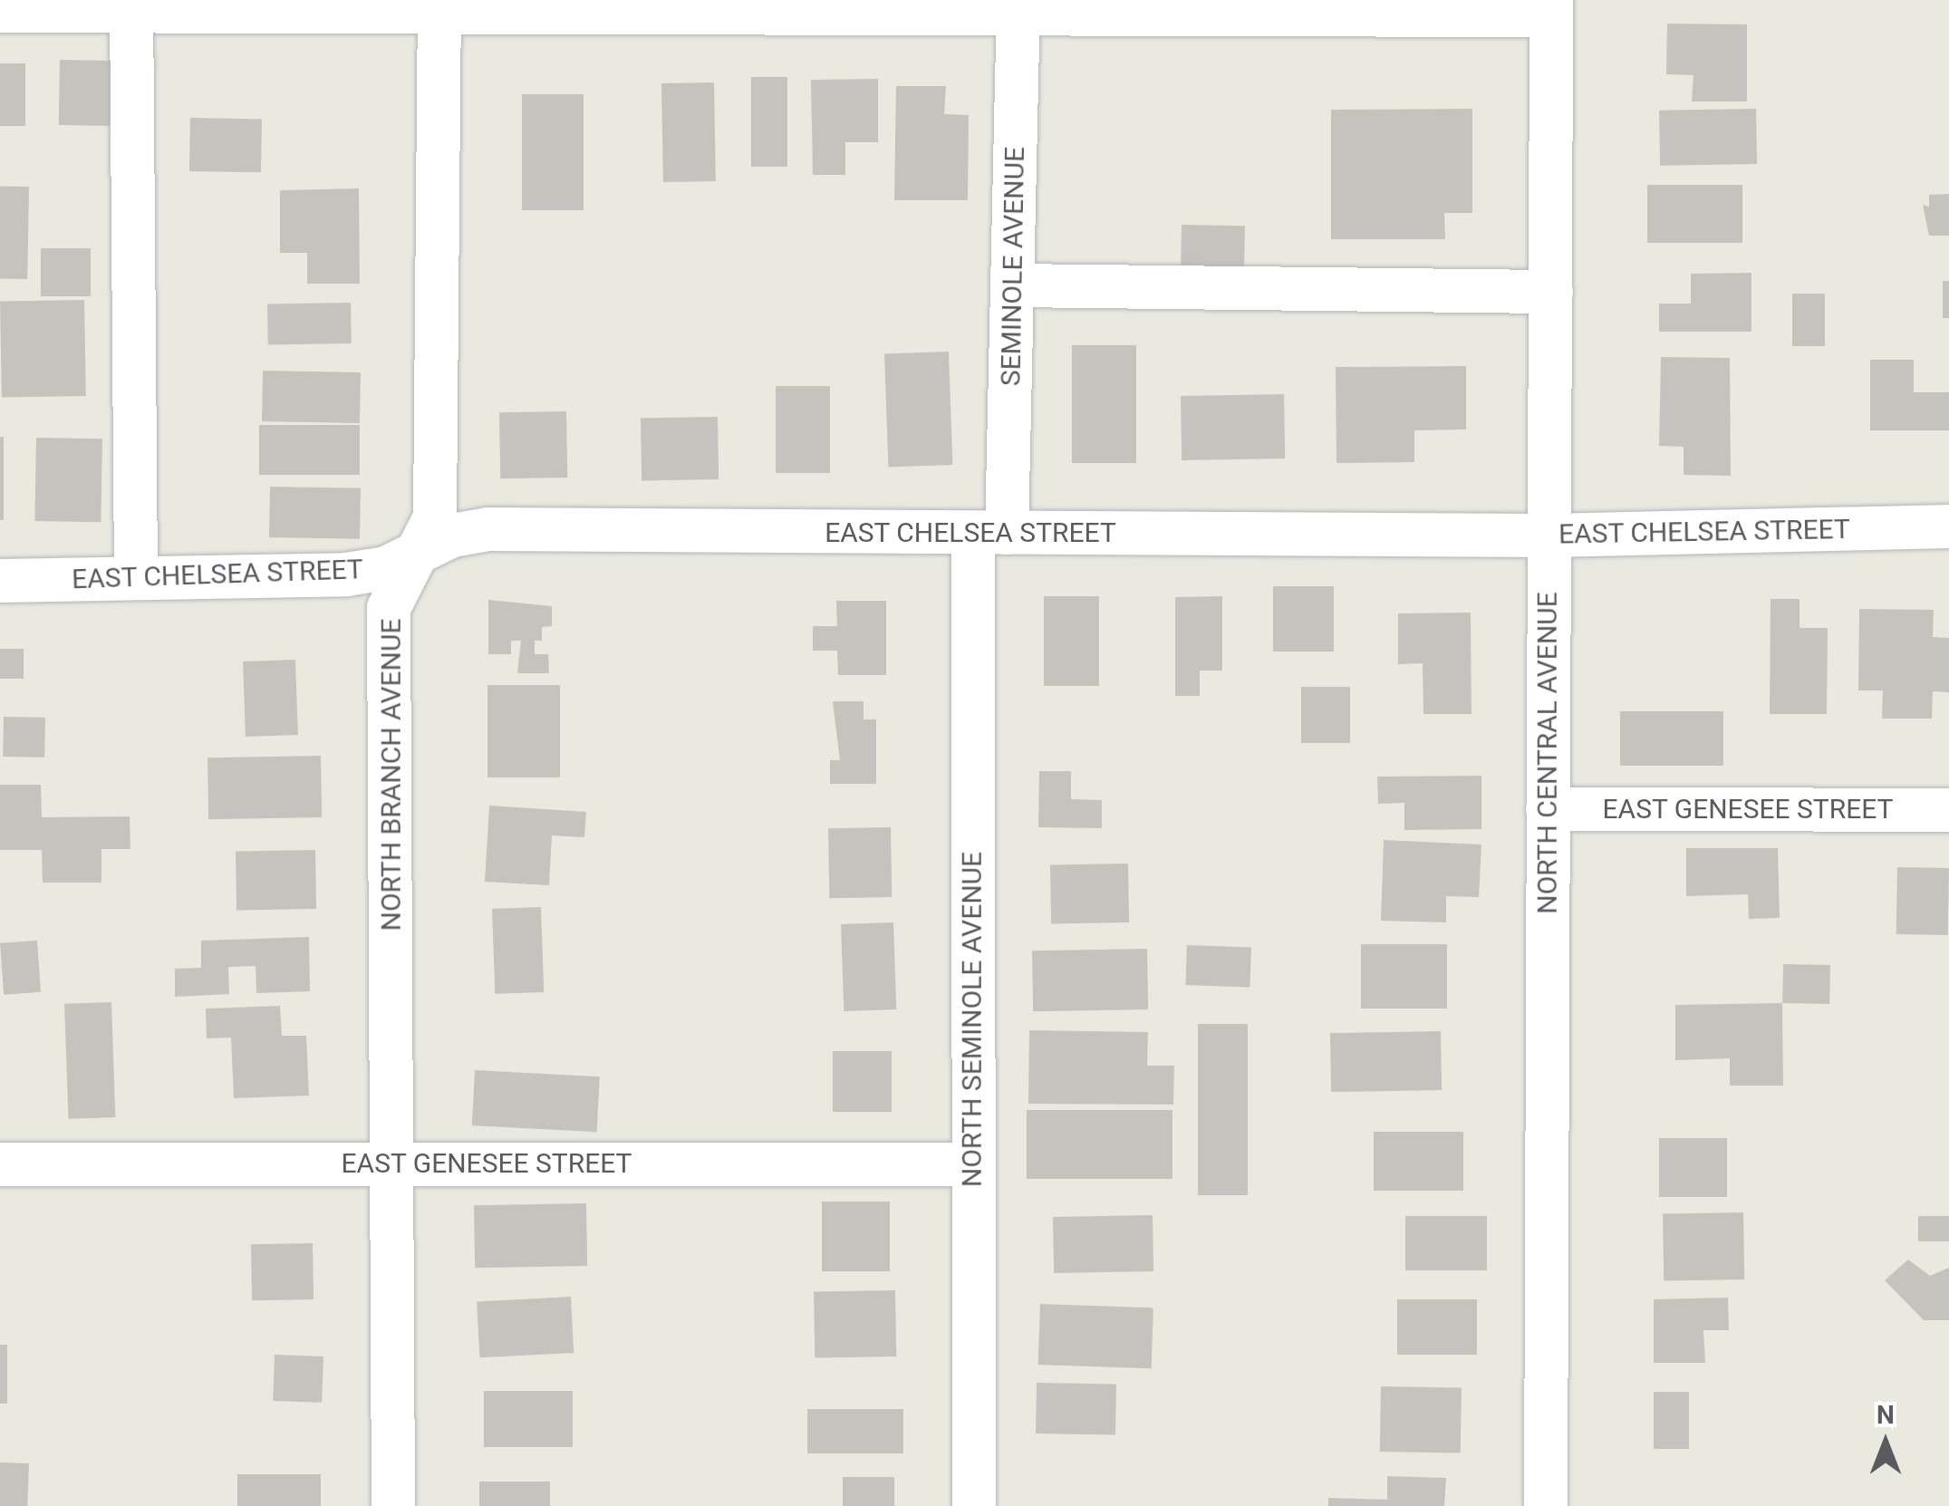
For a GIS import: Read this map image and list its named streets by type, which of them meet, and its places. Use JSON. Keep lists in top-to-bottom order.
{
  "streets": {
    "street": [
      "SEMINOLE AVENUE",
      "EAST CHELSEA STREET",
      "NORTH CENTRAL AVENUE",
      "NORTH BRANCH AVENUE",
      "EAST GENESEE STREET",
      "NORTH SEMINOLE AVENUE"
    ]
  },
  "crossings": [
    ["SEMINOLE AVENUE", "EAST CHELSEA STREET"],
    ["SEMINOLE AVENUE", "NORTH SEMINOLE AVENUE"],
    ["EAST CHELSEA STREET", "NORTH CENTRAL AVENUE"],
    ["EAST CHELSEA STREET", "NORTH BRANCH AVENUE"],
    ["EAST CHELSEA STREET", "NORTH SEMINOLE AVENUE"],
    ["NORTH CENTRAL AVENUE", "EAST GENESEE STREET"],
    ["NORTH BRANCH AVENUE", "EAST GENESEE STREET"],
    ["EAST GENESEE STREET", "NORTH SEMINOLE AVENUE"]
  ],
  "north": "top"
}
